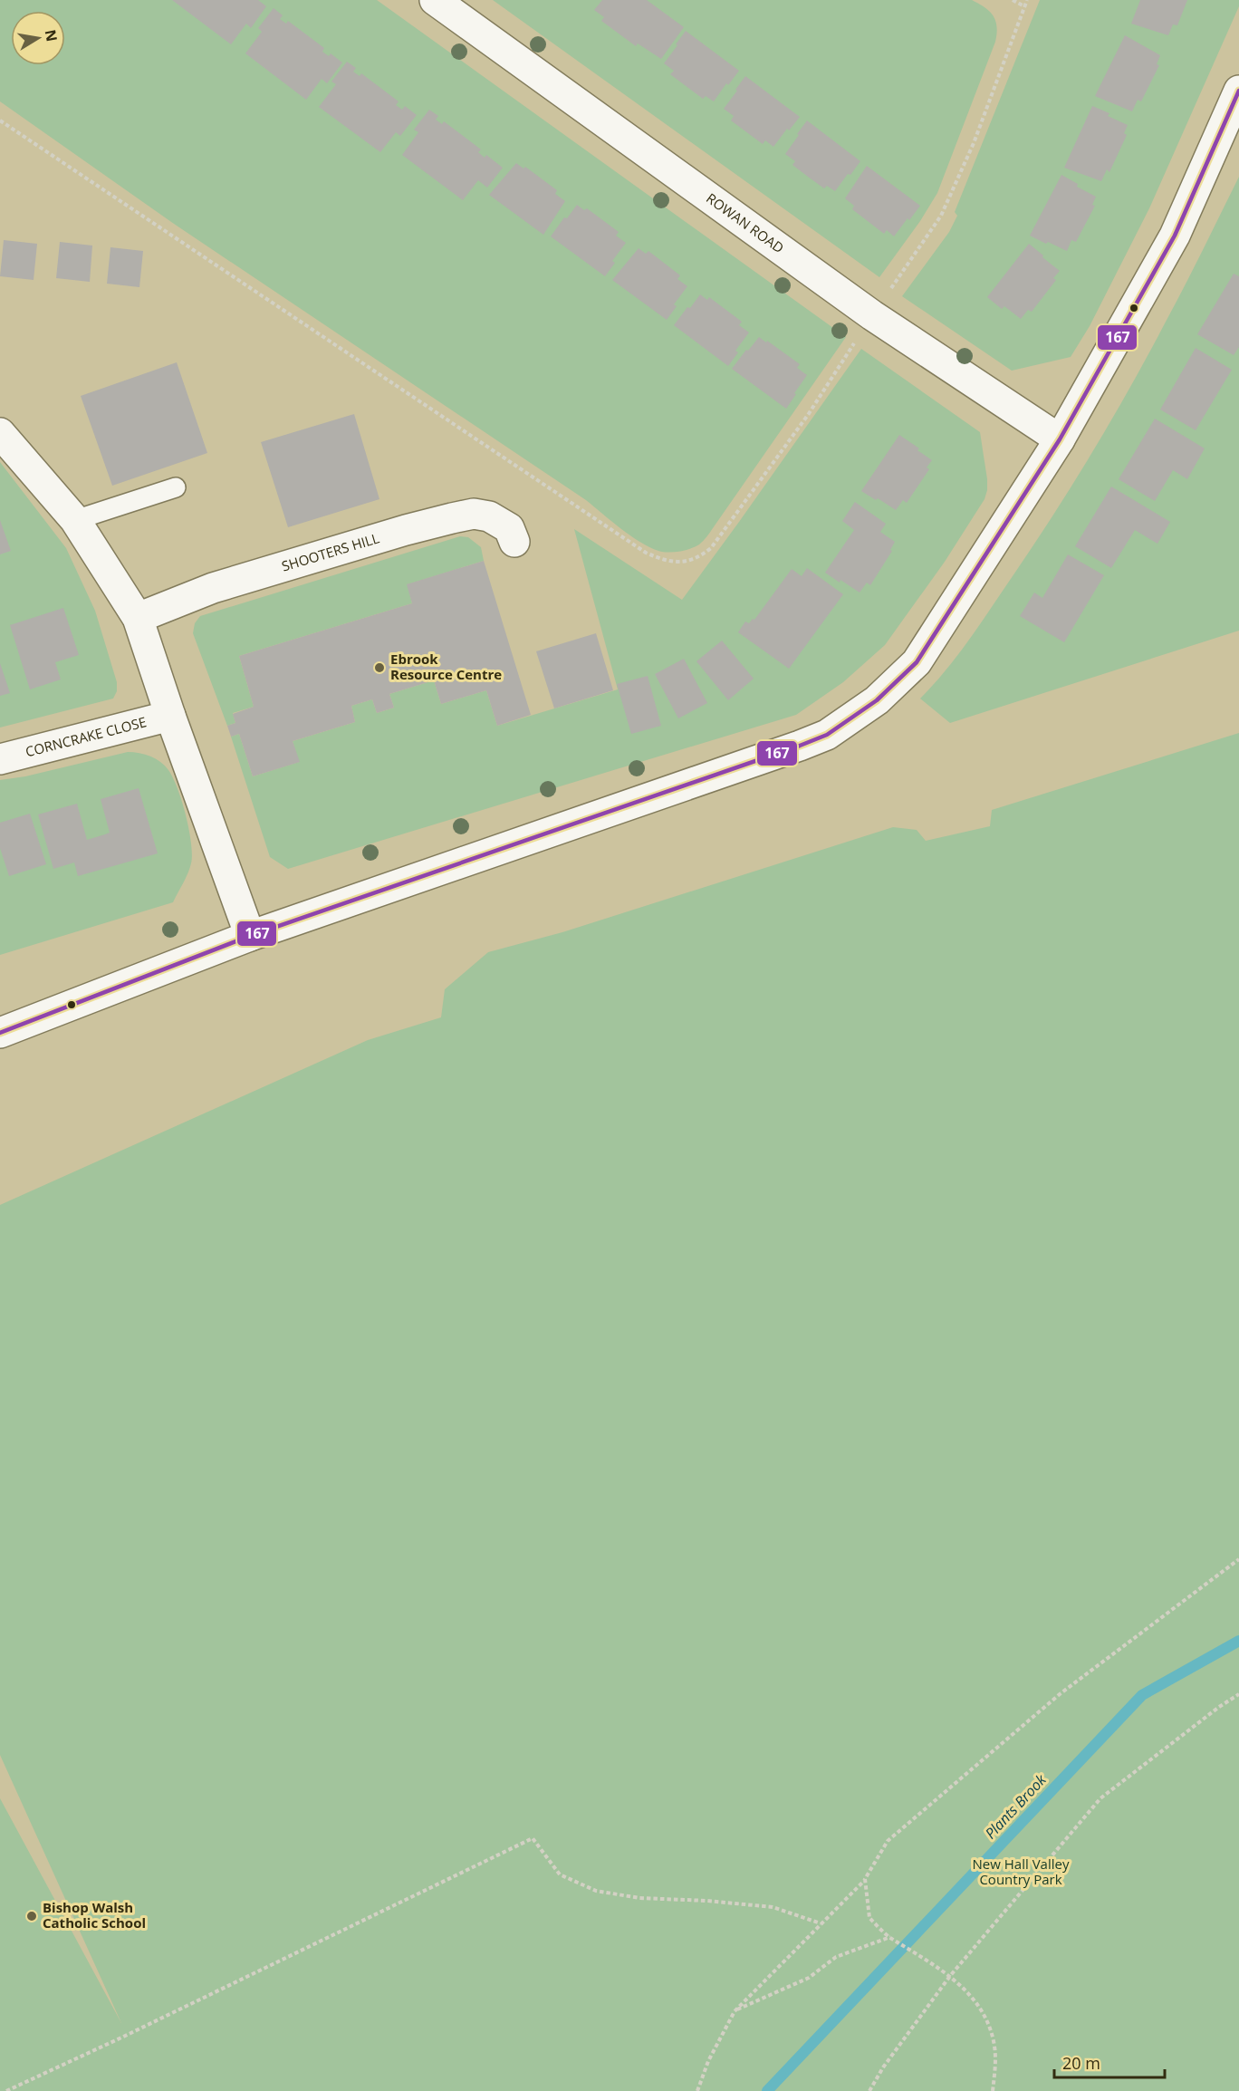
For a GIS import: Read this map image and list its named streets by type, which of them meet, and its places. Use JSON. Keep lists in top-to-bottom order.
{
  "streets": {
    "street": ["ROWAN ROAD", "SHOOTERS HILL", "CORNCRAKE CLOSE"]
  },
  "water": ["Plants Brook"],
  "parks": ["New Hall Valley Country Park"],
  "places": ["Ebrook Resource Centre", "Bishop Walsh Catholic School"],
  "lines": ["transit line 167"],
  "scale_bar": "20 m",
  "north": "right"
}
